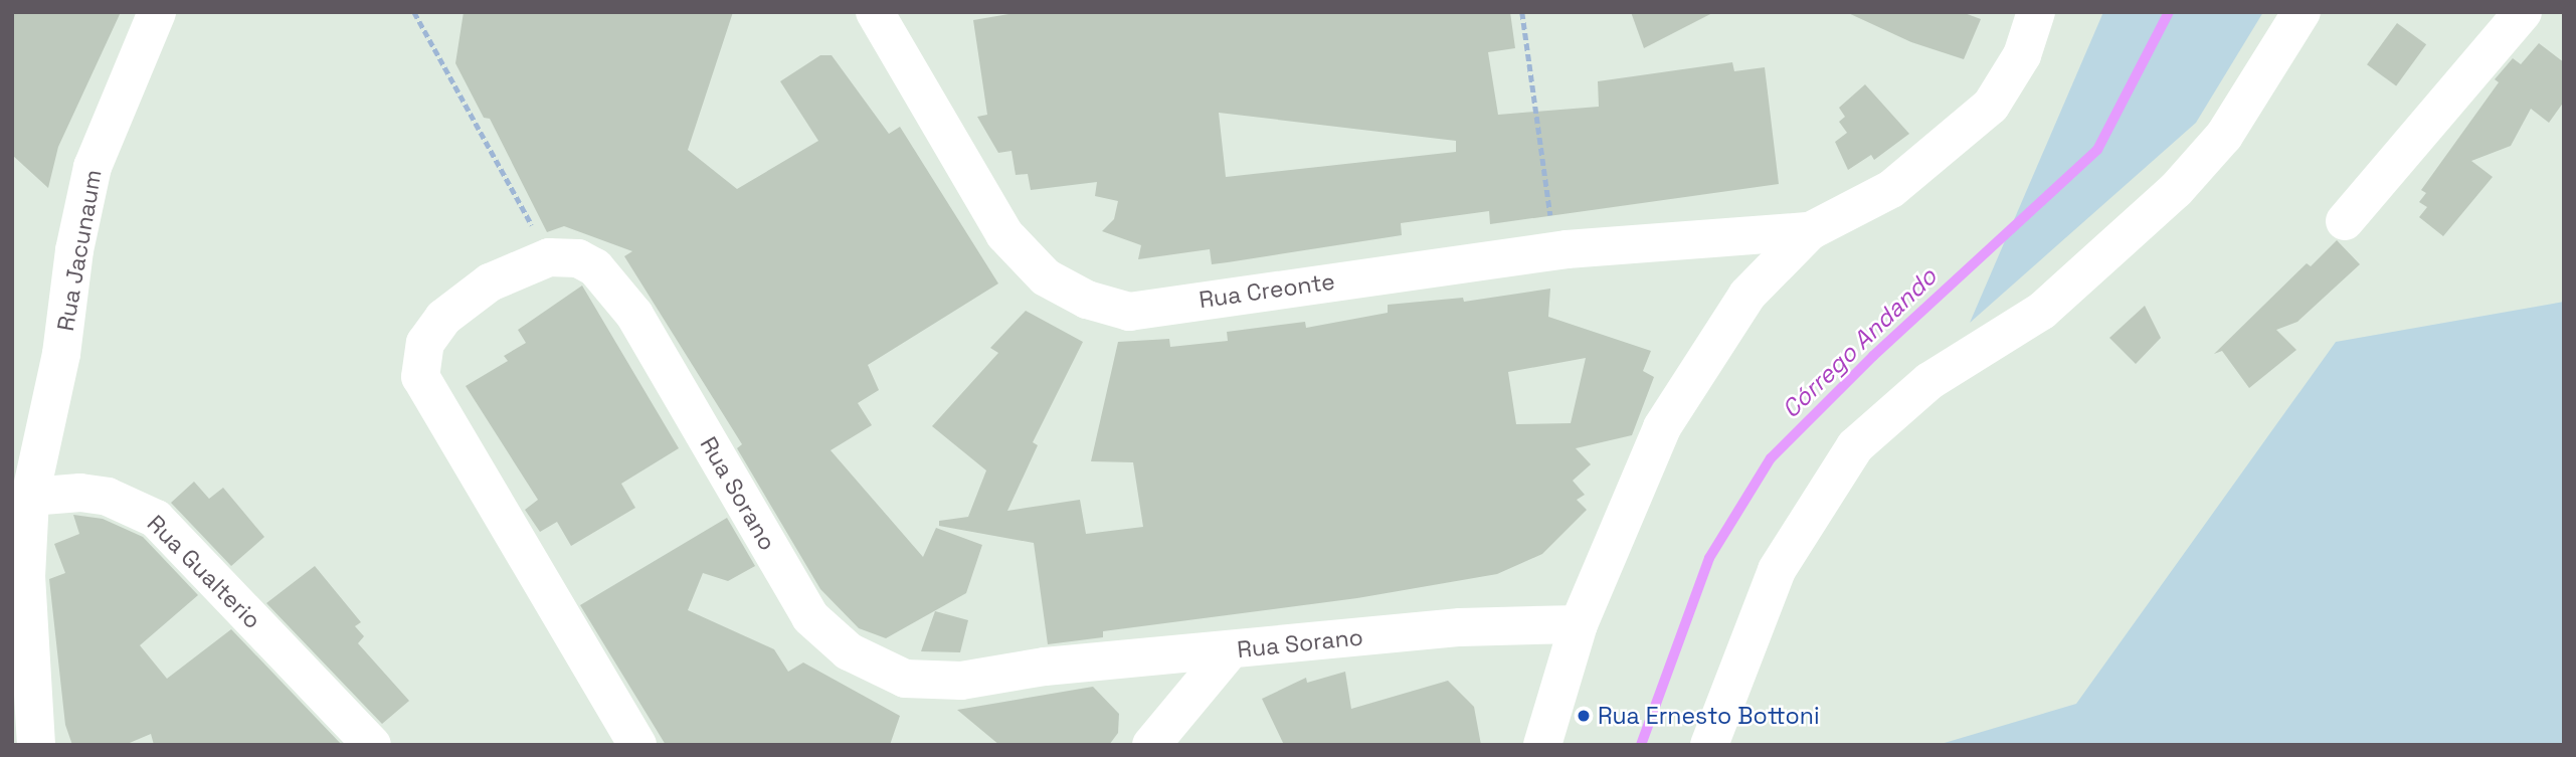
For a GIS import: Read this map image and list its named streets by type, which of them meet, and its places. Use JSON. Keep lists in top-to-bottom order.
{
  "streets": {
    "street": [
      "Rua Jacunaum",
      "Rua Creonte",
      "Rua Sorano",
      "Rua Gualterio"
    ]
  },
  "crossings": [
    ["Rua Jacunaum", "Rua Gualterio"]
  ],
  "water": ["Córrego Andando"],
  "places": ["Rua Ernesto Bottoni"]
}
